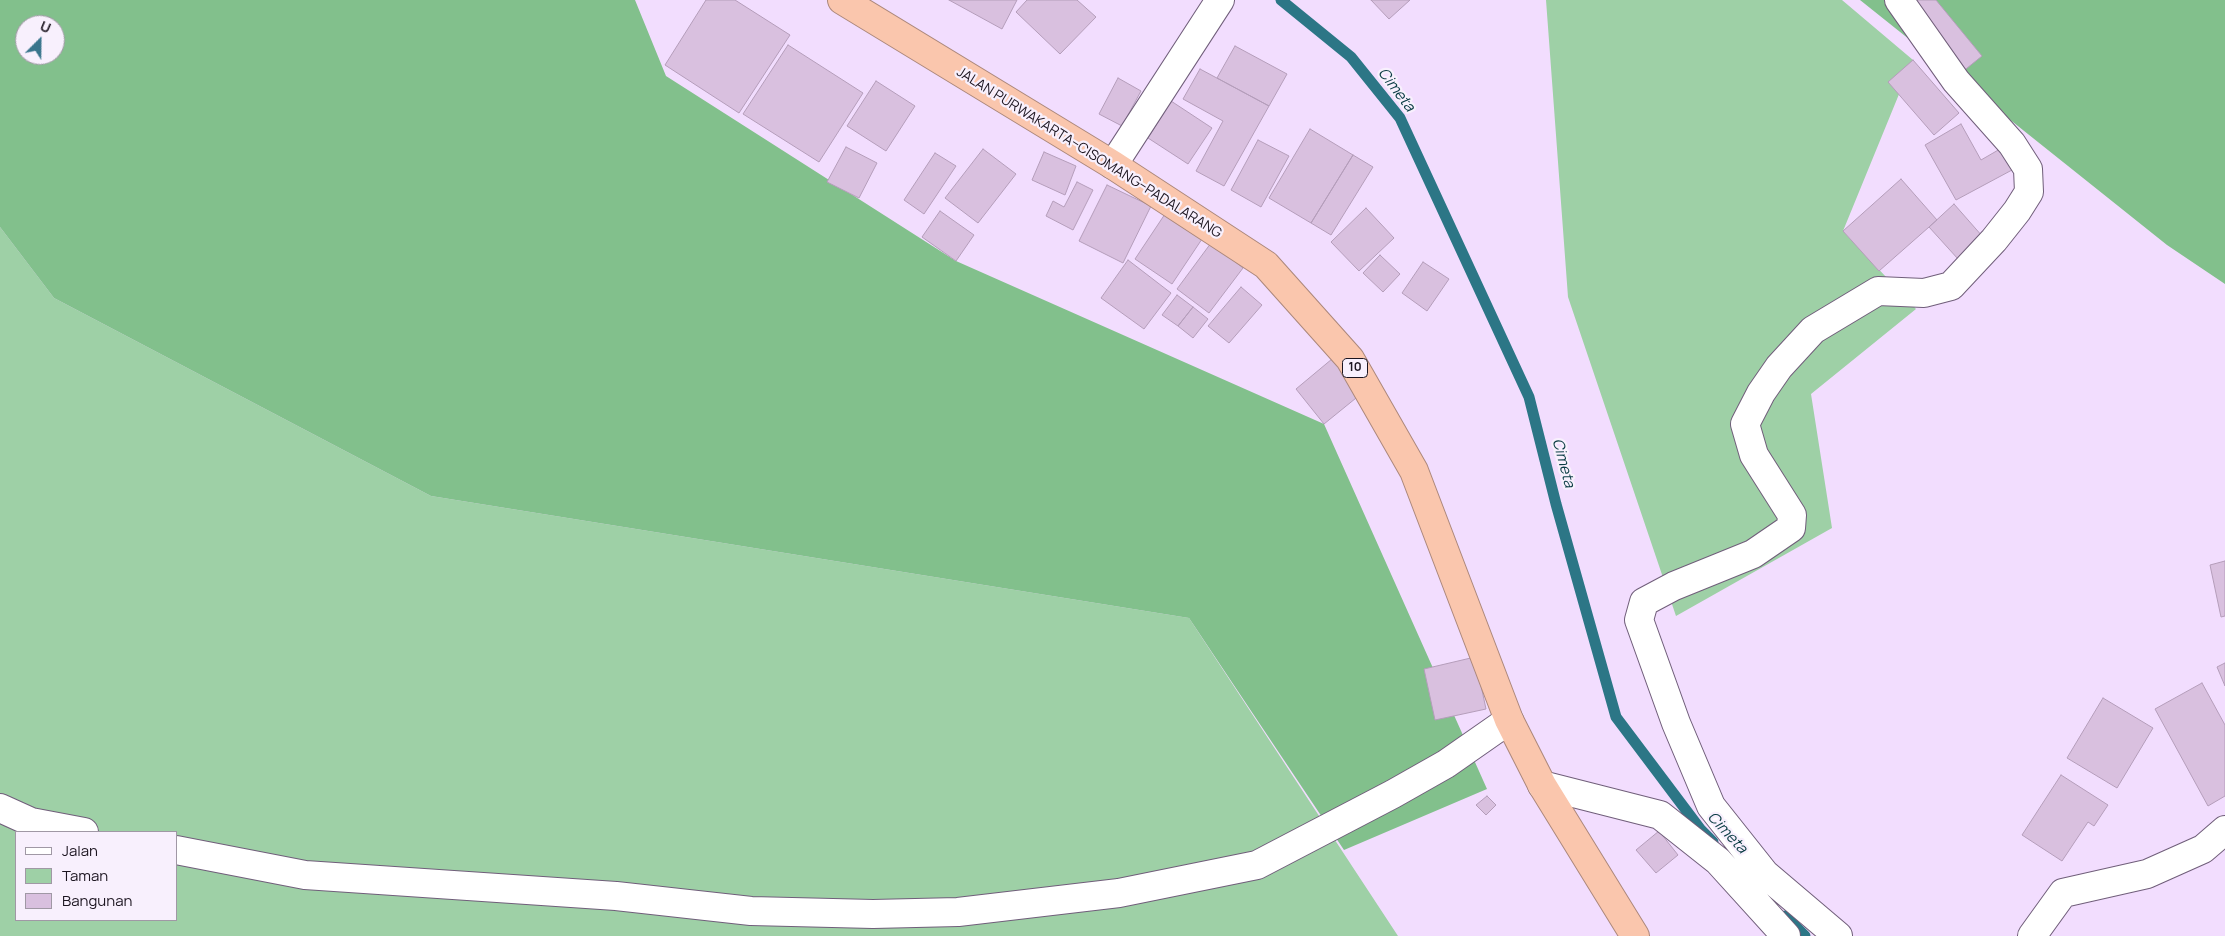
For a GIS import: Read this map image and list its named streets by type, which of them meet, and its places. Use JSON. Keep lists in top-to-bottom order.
{
  "streets": {
    "highway": ["JALAN PURWAKARTA–CISOMANG–PADALARANG", "10"]
  },
  "water": ["Cimeta"],
  "legend": ["Jalan", "Taman", "Bangunan"],
  "north": "top right"
}
